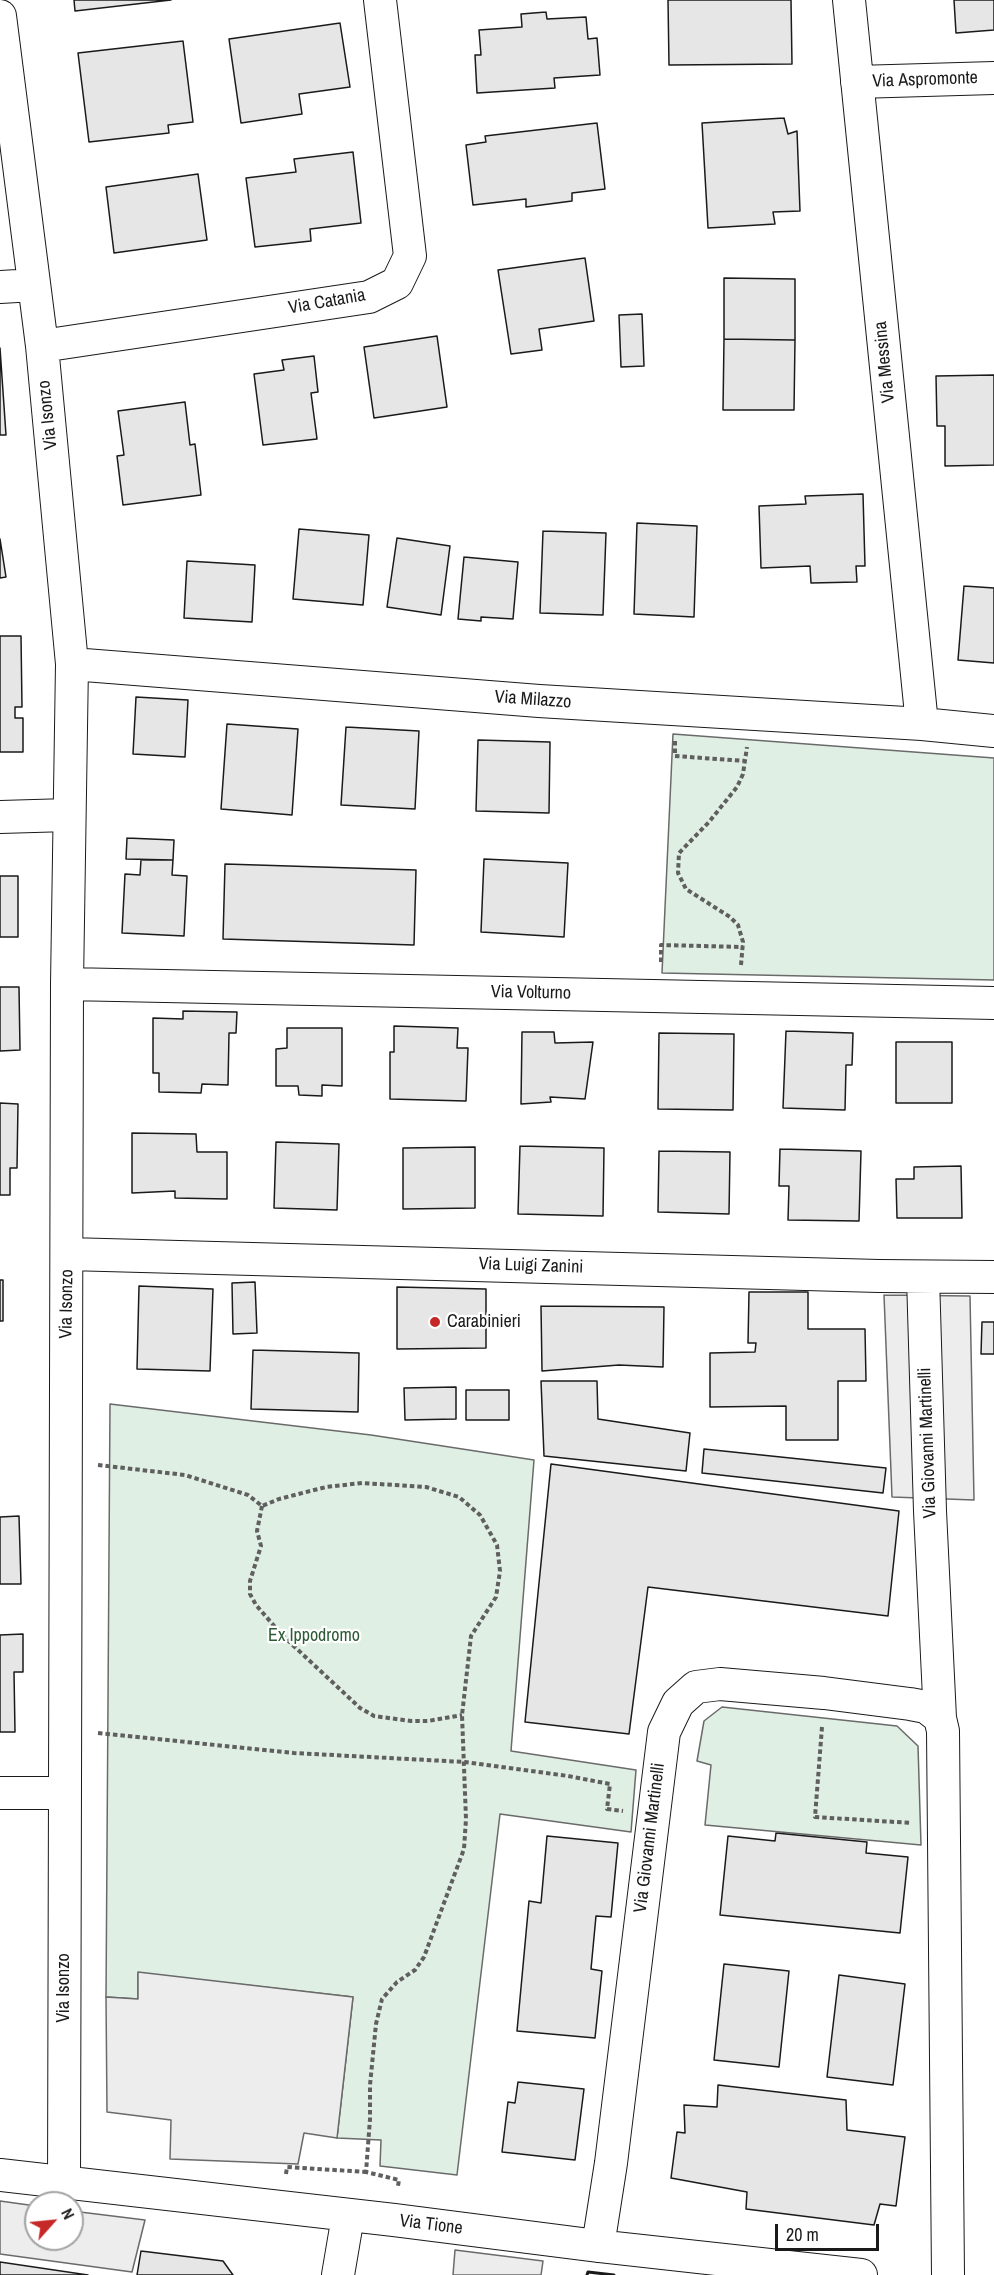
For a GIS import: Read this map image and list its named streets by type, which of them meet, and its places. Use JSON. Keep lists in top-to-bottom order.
{
  "streets": {
    "street": [
      "Via Aspromonte",
      "Via Catania",
      "Via Messina",
      "Via Isonzo",
      "Via Milazzo",
      "Via Volturno",
      "Via Luigi Zanini",
      "Via Giovanni Martinelli",
      "Via Tione"
    ]
  },
  "crossings": [
    ["Via Aspromonte", "Via Messina"],
    ["Via Catania", "Via Isonzo"],
    ["Via Messina", "Via Milazzo"],
    ["Via Isonzo", "Via Milazzo"],
    ["Via Isonzo", "Via Volturno"],
    ["Via Isonzo", "Via Luigi Zanini"],
    ["Via Isonzo", "Via Tione"],
    ["Via Luigi Zanini", "Via Giovanni Martinelli"],
    ["Via Giovanni Martinelli", "Via Tione"]
  ],
  "parks": ["Ex Ippodromo"],
  "places": ["Carabinieri"],
  "scale_bar": "20 m",
  "north": "top right"
}
